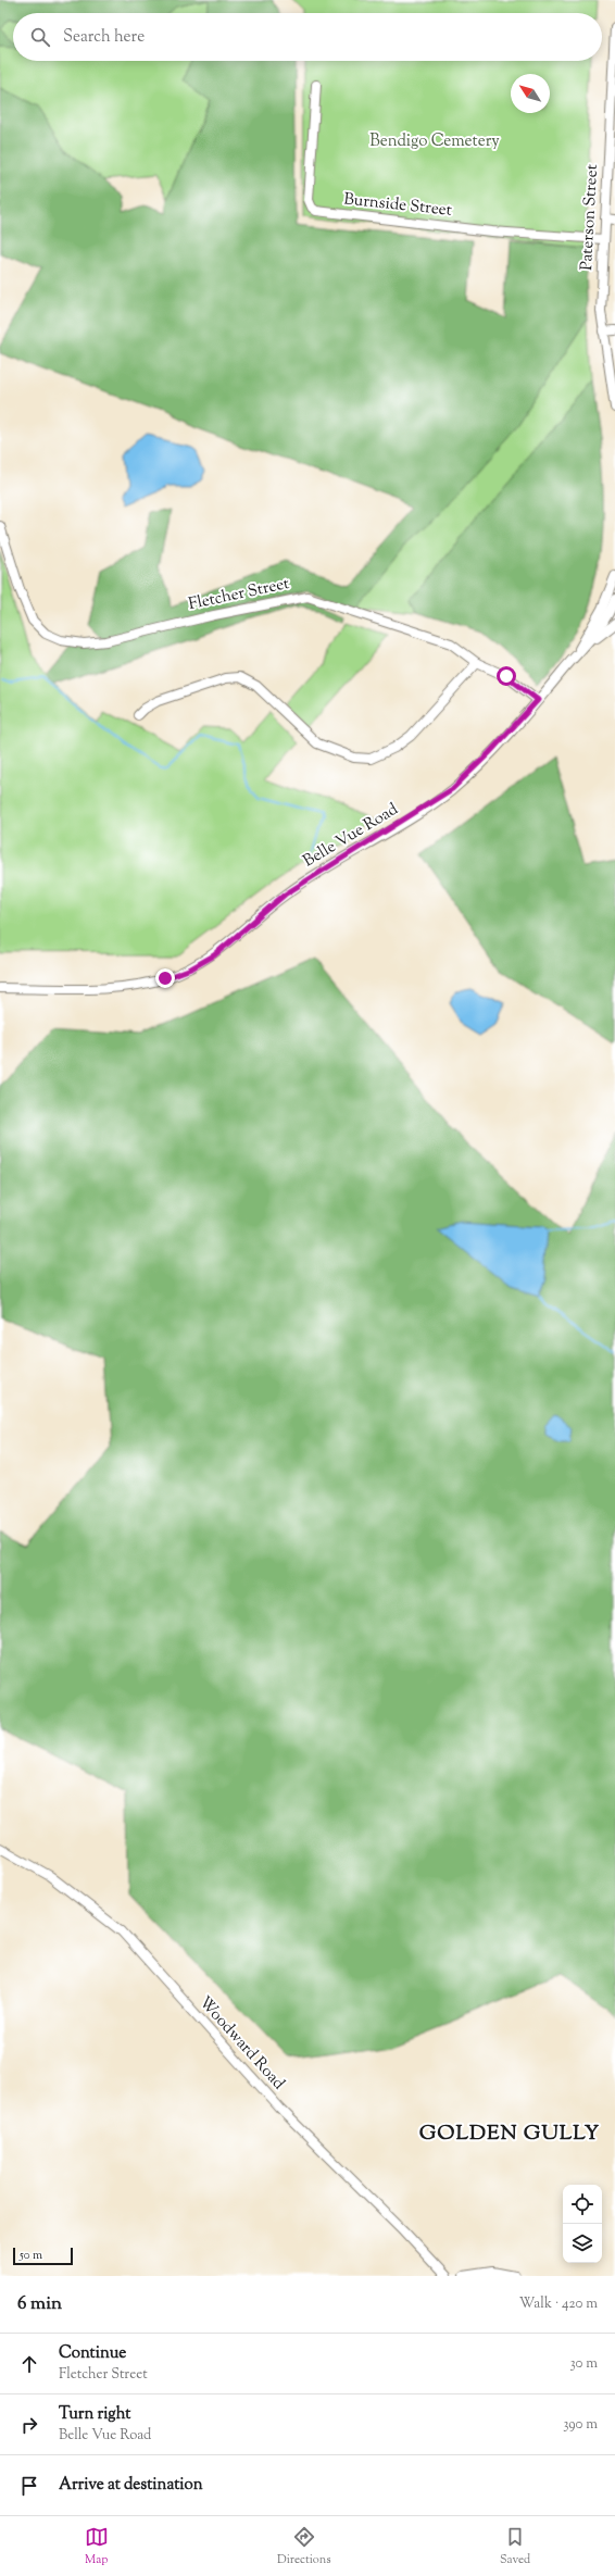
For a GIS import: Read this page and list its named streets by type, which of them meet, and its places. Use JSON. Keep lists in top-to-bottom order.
{
  "streets": {
    "street": [
      "Burnside Street",
      "Paterson Street",
      "Fletcher Street",
      "Belle Vue Road",
      "Woodward Road"
    ]
  },
  "crossings": [
    ["Burnside Street", "Paterson Street"],
    ["Fletcher Street", "Belle Vue Road"]
  ],
  "districts": ["GOLDEN GULLY"],
  "parks": ["Bendigo Cemetery"],
  "scale_bar": "50 m",
  "north": "top left",
  "page": {
    "search": "Search here",
    "scale": "50 m",
    "heading": ["6 min", "Walk · 420 m"],
    "list": [
      ["Continue", "Fletcher Street", "30 m"],
      ["Turn right", "Belle Vue Road", "390 m"],
      "Arrive at destination"
    ],
    "nav": ["Map", "Directions", "Saved"]
  }
}
